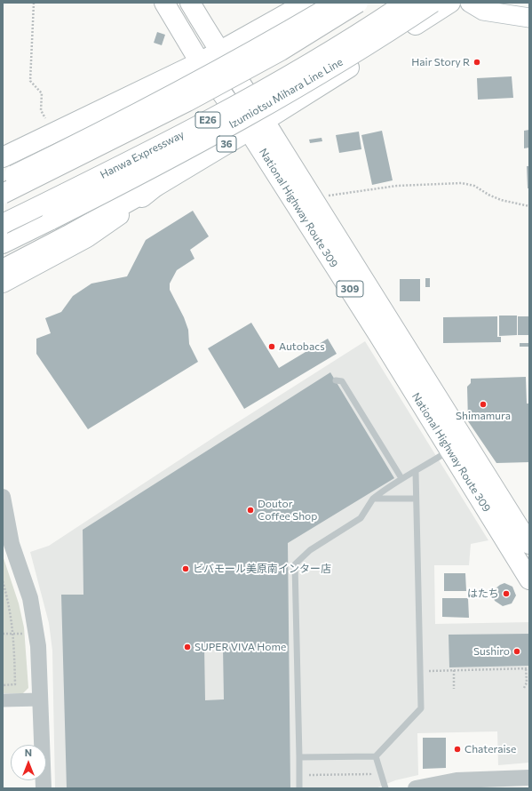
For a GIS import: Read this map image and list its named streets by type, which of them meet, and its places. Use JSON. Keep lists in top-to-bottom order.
{
  "streets": {
    "main road": [
      "Izumiotsu Mihara Line Line",
      "E26",
      "36",
      "Hanwa Expressway",
      "National Highway Route 309",
      "309"
    ]
  },
  "crossings": [
    ["Izumiotsu Mihara Line Line", "36"],
    ["36", "National Highway Route 309"]
  ],
  "places": [
    "Hair Story R",
    "Autobacs",
    "Shimamura",
    "Doutor Coffee Shop",
    "ビバモール美原南インター店",
    "はたち",
    "SUPER VIVA Home",
    "Sushiro",
    "Chateraise"
  ],
  "north": "top"
}
